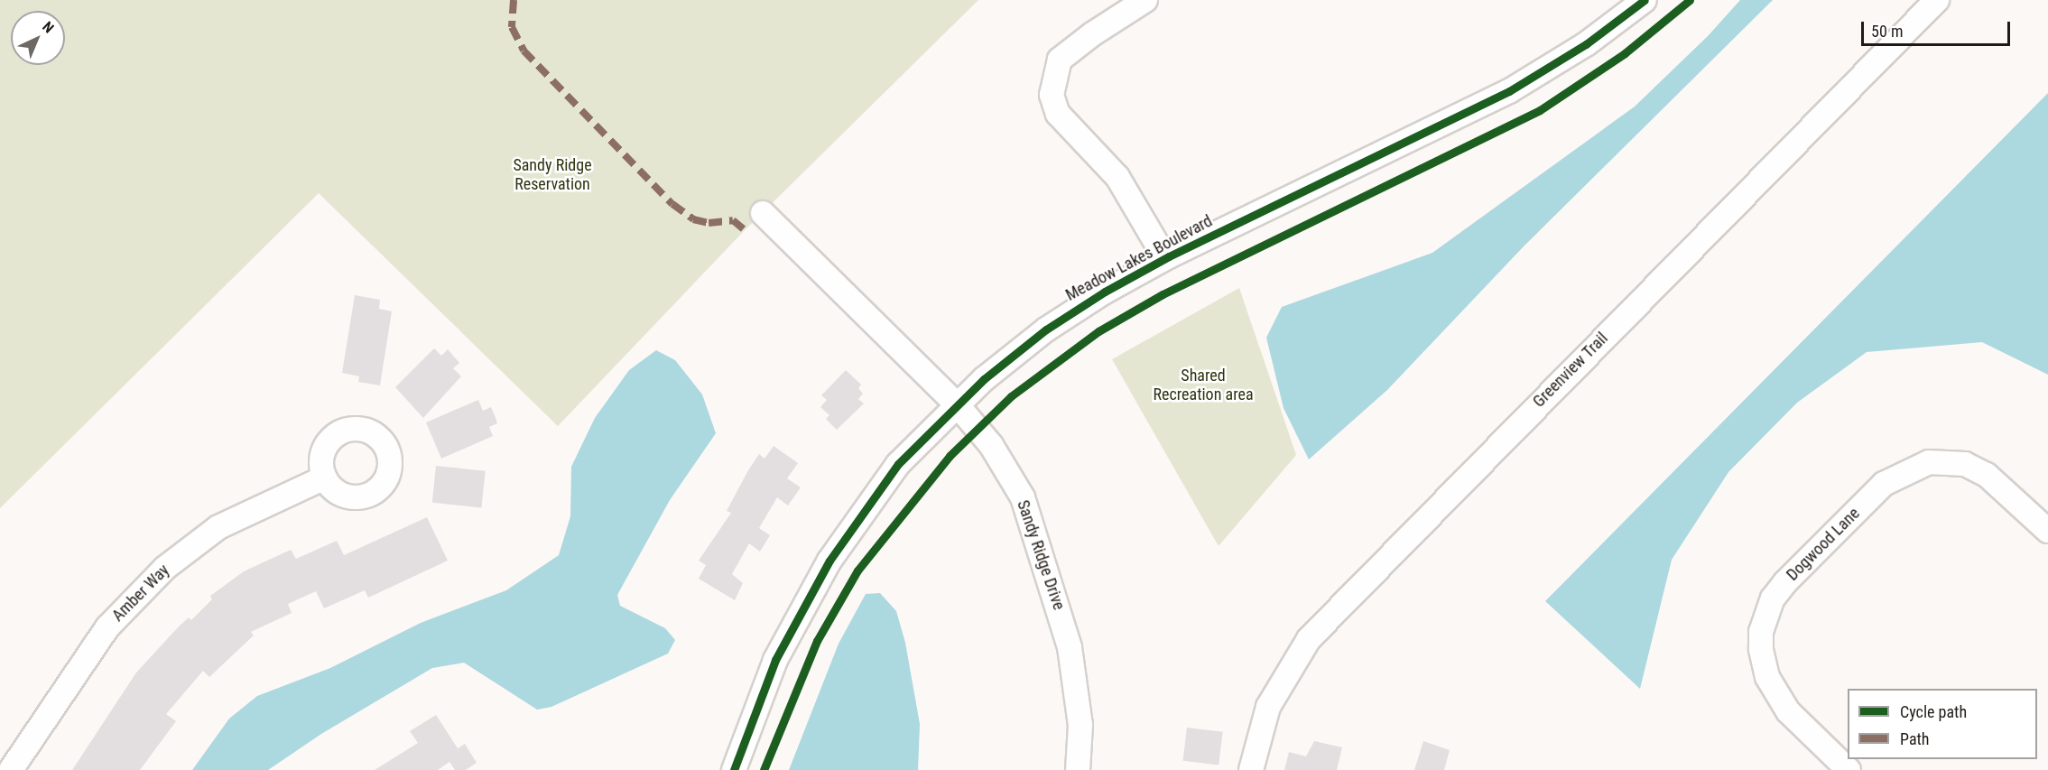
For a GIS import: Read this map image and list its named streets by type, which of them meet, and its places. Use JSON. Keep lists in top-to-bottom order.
{
  "streets": {
    "street": [
      "Meadow Lakes Boulevard",
      "Greenview Trail",
      "Dogwood Lane",
      "Sandy Ridge Drive",
      "Amber Way"
    ]
  },
  "crossings": [
    ["Meadow Lakes Boulevard", "Sandy Ridge Drive"]
  ],
  "parks": ["Sandy Ridge Reservation", "Shared Recreation area"],
  "legend": ["Cycle path", "Path"],
  "scale_bar": "50 m",
  "north": "top right"
}
